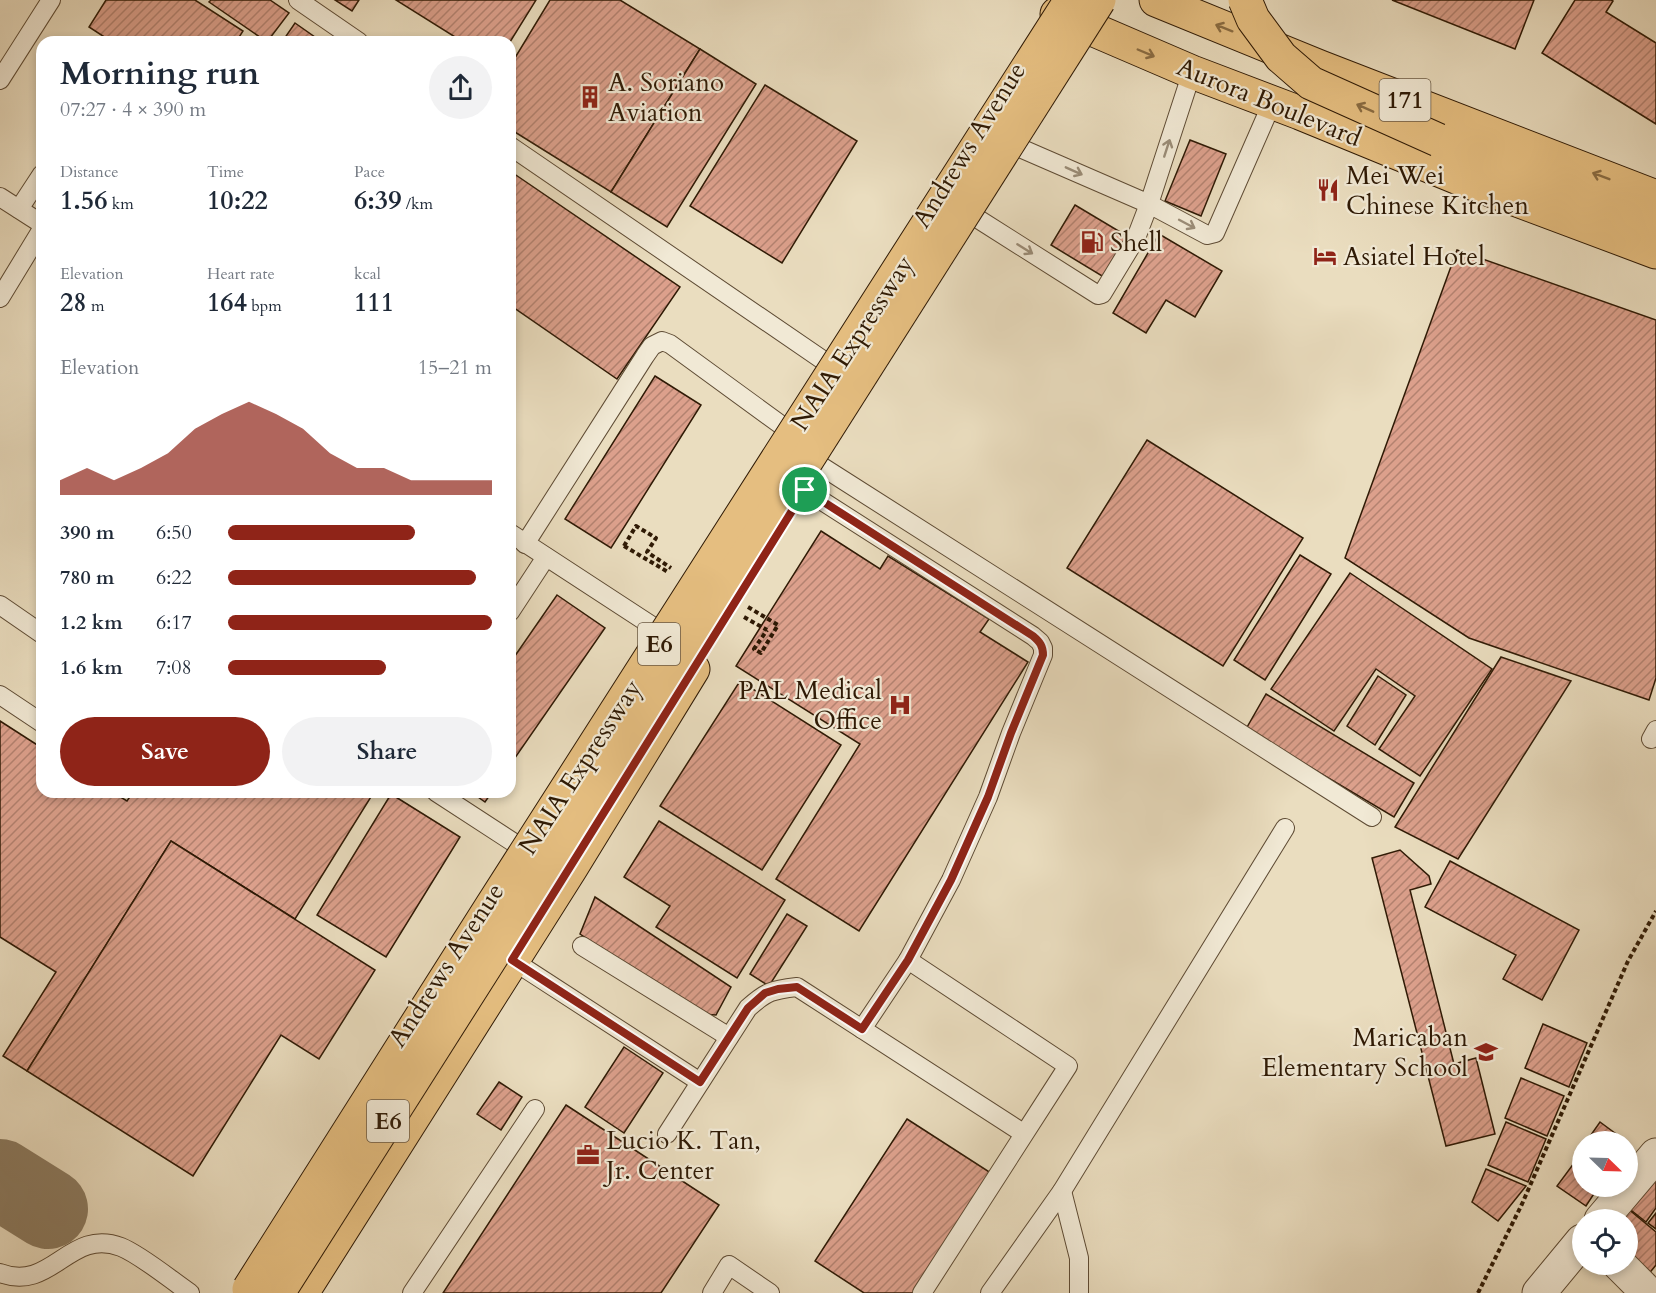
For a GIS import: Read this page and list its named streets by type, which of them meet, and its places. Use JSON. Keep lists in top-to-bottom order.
{
  "streets": {
    "main road": [
      "171",
      "Aurora Boulevard",
      "Andrews Avenue",
      "NAIA Expressway",
      "E6"
    ]
  },
  "crossings": [
    ["Aurora Boulevard", "Andrews Avenue"],
    ["Aurora Boulevard", "NAIA Expressway"],
    ["Andrews Avenue", "NAIA Expressway"]
  ],
  "places": {
    "building": ["A. Soriano Aviation"],
    "restaurant": ["Mei Wei Chinese Kitchen"],
    "fuel station": ["Shell"],
    "hotel": ["Asiatel Hotel"],
    "hospital": ["PAL Medical Office"],
    "school or university": ["Maricaban Elementary School"],
    "office": ["Lucio K. Tan, Jr. Center"]
  },
  "north": "bottom right",
  "page": {
    "heading": ["Morning run", "07:27 · 4 × 390 m"],
    "stats": [
      ["Distance", "1.56 km"],
      ["Time", "10:22"],
      ["Pace", "6:39 /km"],
      ["Elevation", "28 m"],
      ["Heart rate", "164 bpm"],
      ["kcal", "111"]
    ],
    "chart": ["Elevation", "15–21 m"],
    "list": [
      {
        "name": "390 m",
        "note": "6:50"
      },
      {
        "name": "780 m",
        "note": "6:22"
      },
      {
        "name": "1.2 km",
        "note": "6:17"
      },
      {
        "name": "1.6 km",
        "note": "7:08"
      }
    ],
    "buttons": ["Save", "Share"]
  }
}
